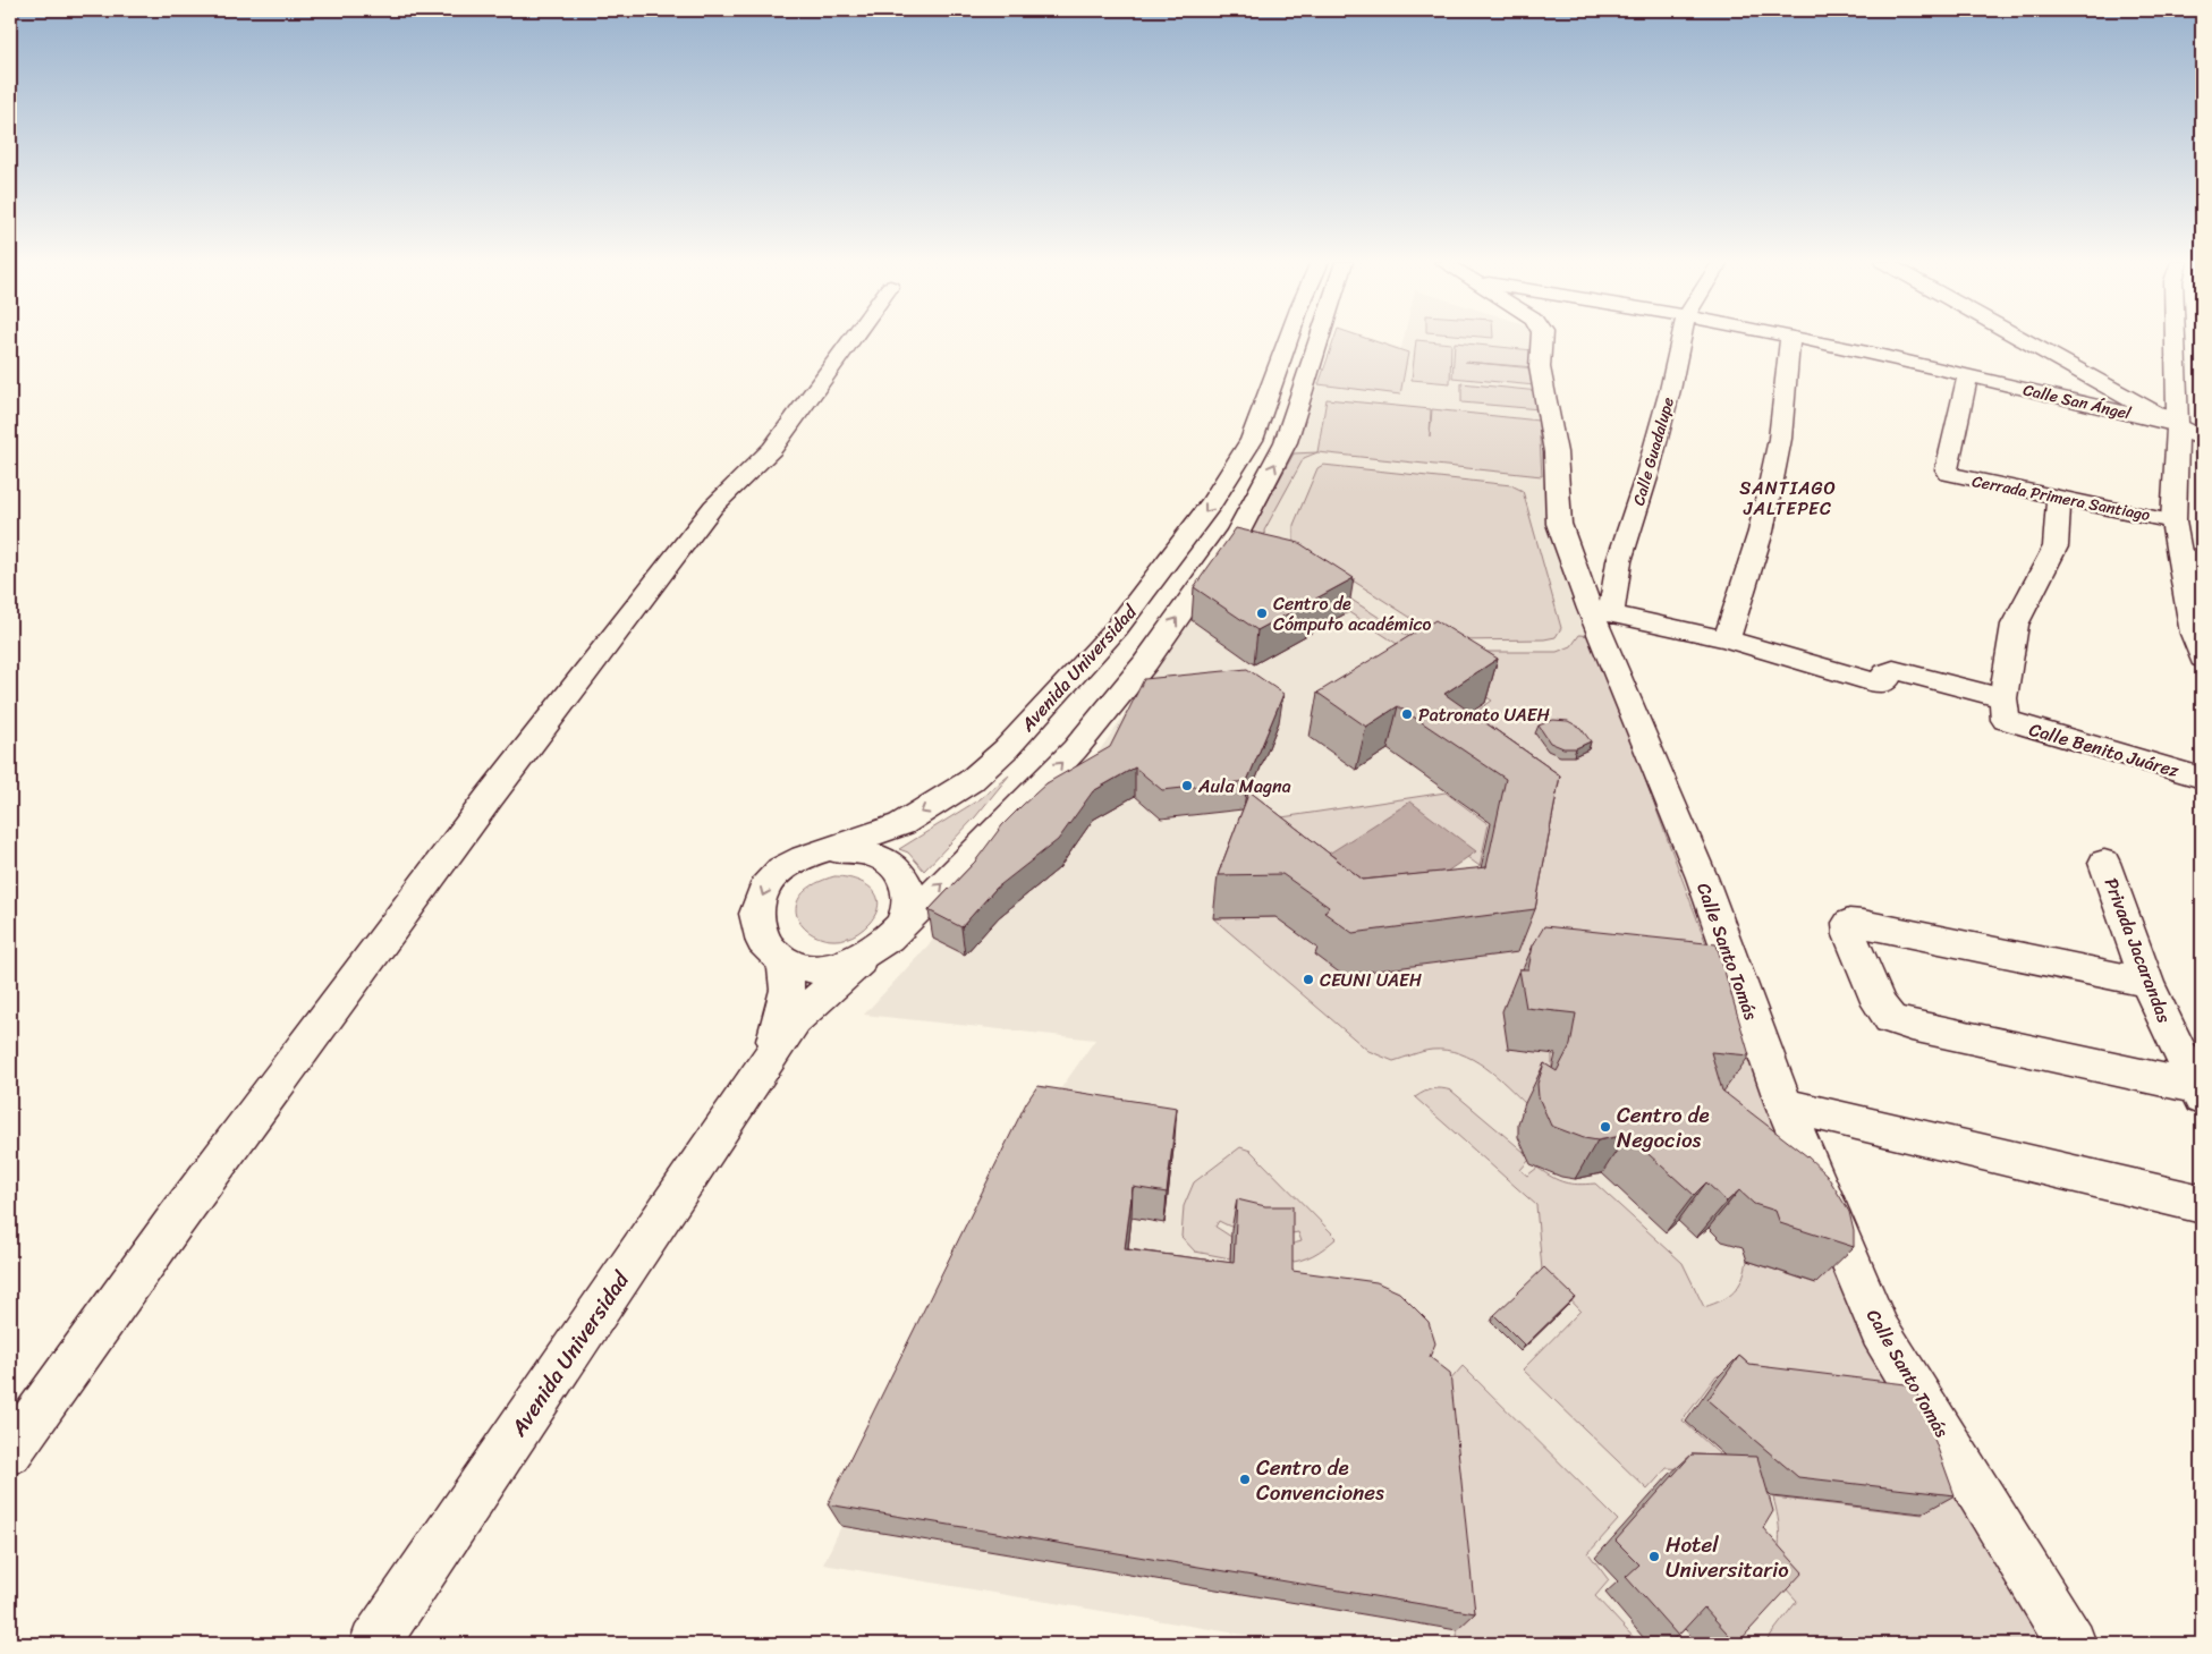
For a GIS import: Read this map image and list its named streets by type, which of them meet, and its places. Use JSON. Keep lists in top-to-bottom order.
{
  "streets": {
    "street": [
      "Calle San Ángel",
      "Calle Guadalupe",
      "Cerrada Primera Santiago",
      "Avenida Universidad",
      "Calle Benito Juárez",
      "Privada Jacarandas",
      "Calle Santo Tomás"
    ]
  },
  "crossings": [
    ["Calle San Ángel", "Cerrada Primera Santiago"],
    ["Calle Guadalupe", "Calle Santo Tomás"]
  ],
  "districts": ["SANTIAGO JALTEPEC"],
  "places": [
    "Centro de Cómputo académico",
    "Patronato UAEH",
    "Aula Magna",
    "CEUNI UAEH",
    "Centro de Negocios",
    "Centro de Convenciones",
    "Hotel Universitario"
  ]
}
